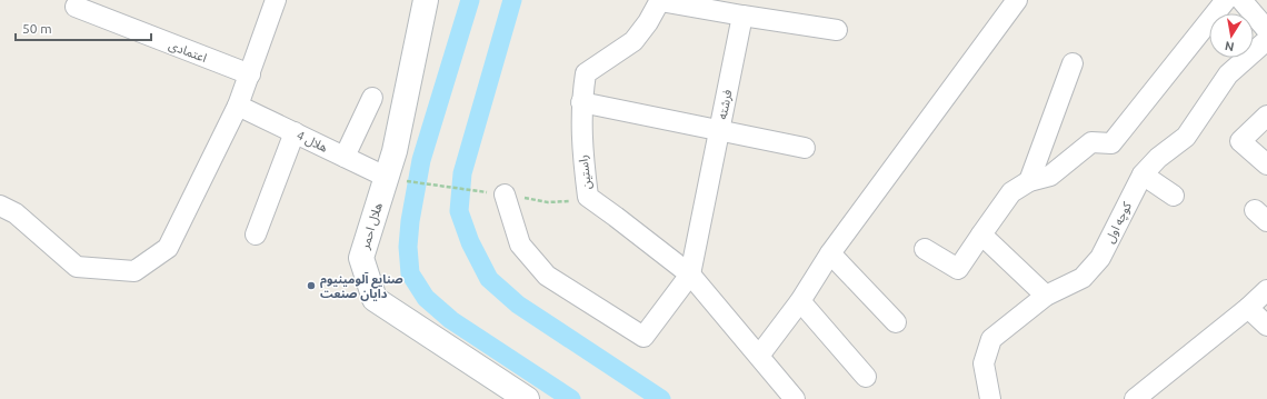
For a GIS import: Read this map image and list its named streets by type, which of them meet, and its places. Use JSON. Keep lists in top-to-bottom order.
{
  "streets": {
    "main road": ["هلال احمر"],
    "street": [
      "اعتمادی",
      "فرشته",
      "هلال 4",
      "راستین",
      "کوچه اول"
    ]
  },
  "crossings": [
    ["فرشته", "راستین"],
    ["هلال 4", "هلال احمر"]
  ],
  "places": ["صنايع آلومینیوم دایان صنعت"],
  "scale_bar": "50 m",
  "north": "bottom"
}
